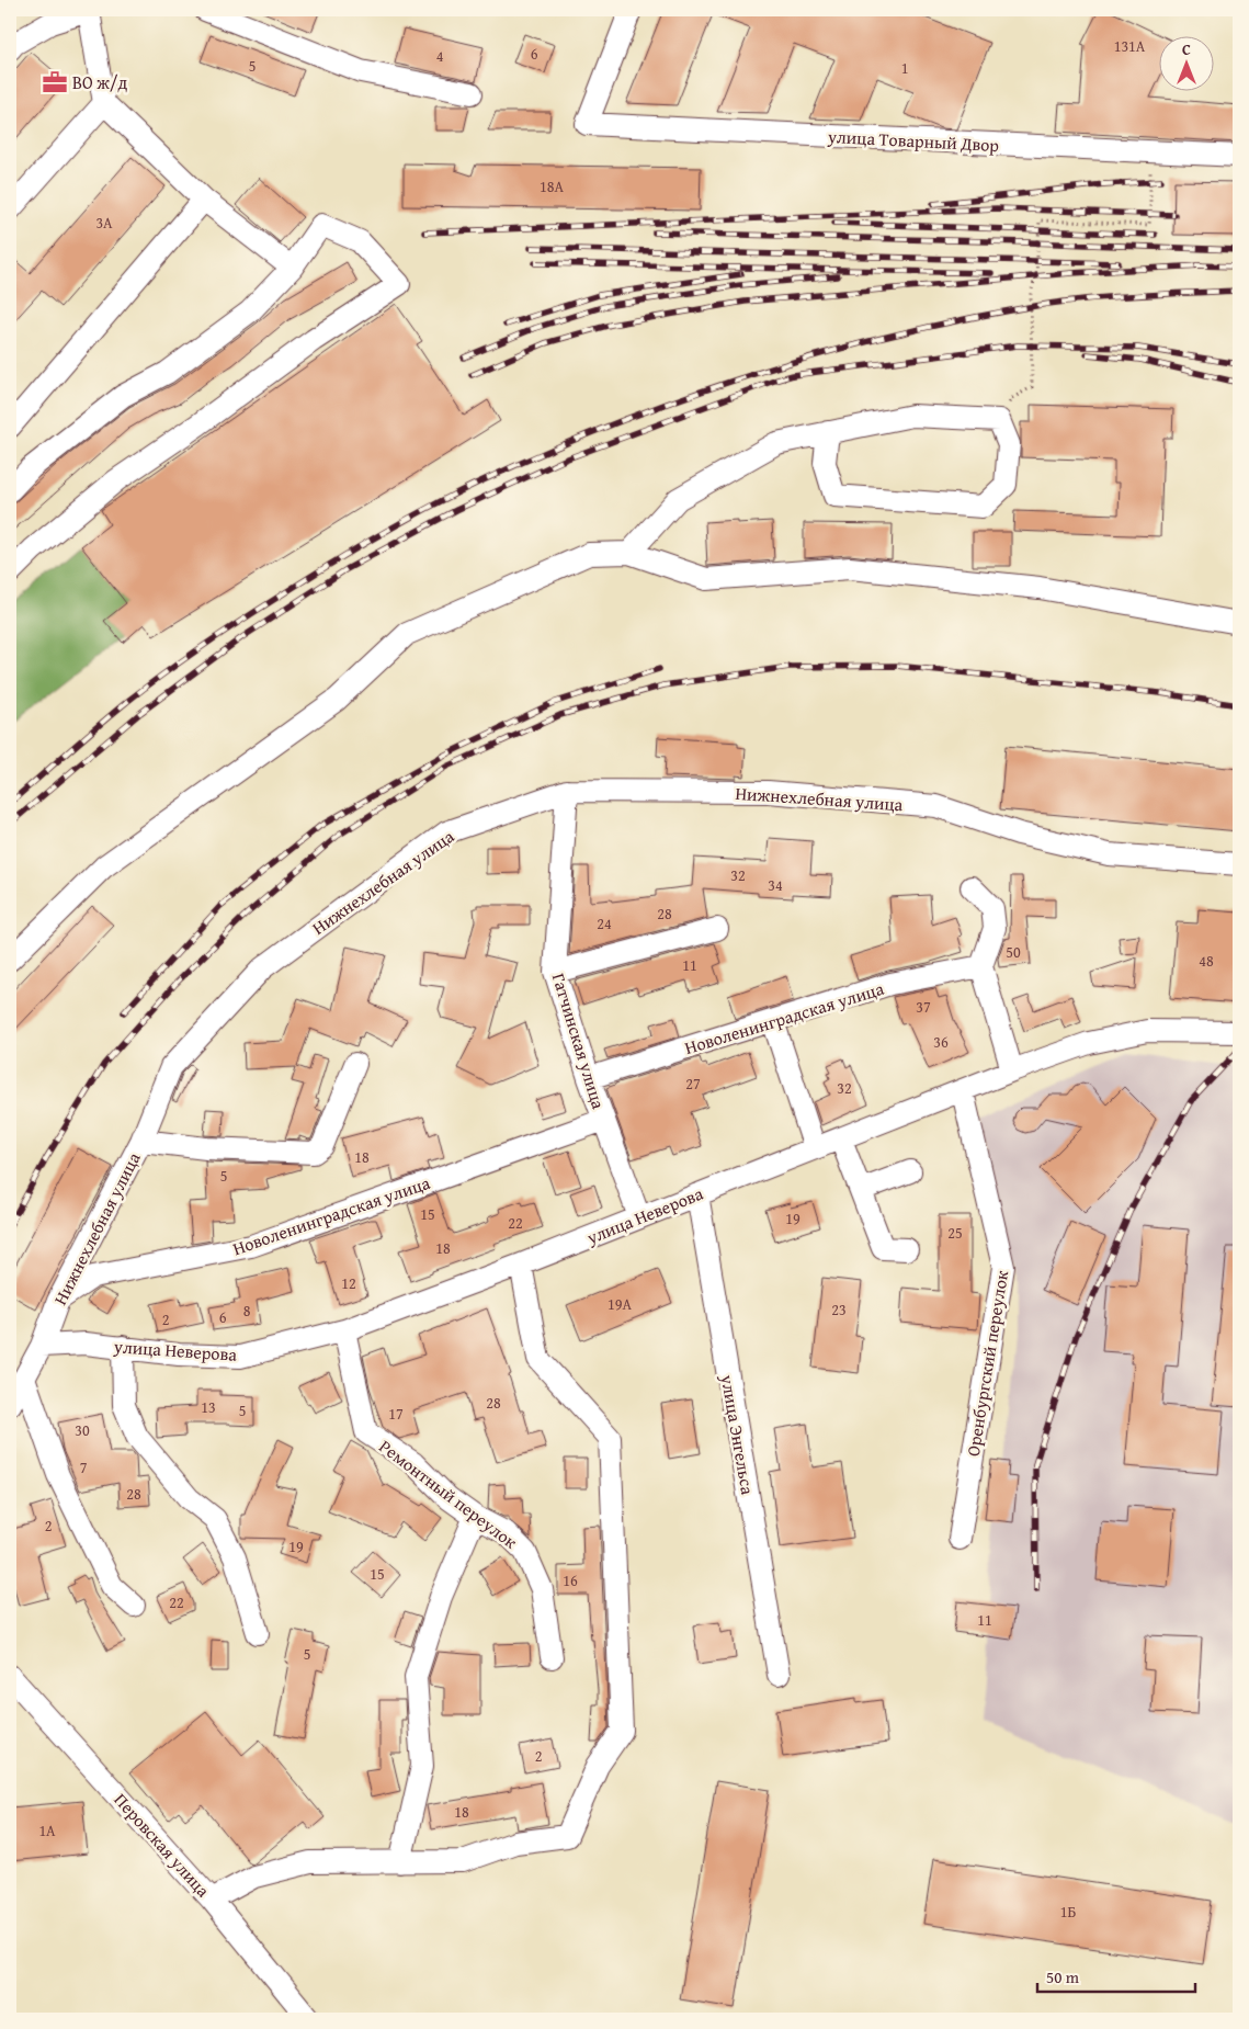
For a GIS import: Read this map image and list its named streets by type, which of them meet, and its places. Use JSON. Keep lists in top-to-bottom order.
{
  "streets": {
    "street": [
      "улица Товарный Двор",
      "Нижнехлебная улица",
      "Новоленинградская улица",
      "Гатчинская улица",
      "улица Неверова",
      "Оренбургский переулок",
      "улица Энгельса",
      "Ремонтный переулок",
      "Перовская улица"
    ]
  },
  "crossings": [
    ["Нижнехлебная улица", "Новоленинградская улица"],
    ["Нижнехлебная улица", "Гатчинская улица"],
    ["Нижнехлебная улица", "улица Неверова"],
    ["Новоленинградская улица", "Гатчинская улица"],
    ["Гатчинская улица", "улица Неверова"],
    ["улица Неверова", "Оренбургский переулок"],
    ["улица Неверова", "улица Энгельса"],
    ["улица Неверова", "Ремонтный переулок"]
  ],
  "places": {
    "office": ["ВО ж/д"]
  },
  "house_numbers": [
    "131А",
    "6",
    "4",
    "5",
    "1",
    "18А",
    "3А",
    "32",
    "34",
    "28",
    "24",
    "50",
    "48",
    "11",
    "37",
    "36",
    "27",
    "32",
    "18",
    "5",
    "15",
    "19",
    "22",
    "25",
    "18",
    "12",
    "19А",
    "23",
    "8",
    "6",
    "2",
    "28",
    "13",
    "5",
    "17",
    "30",
    "7",
    "28",
    "2",
    "19",
    "15",
    "16",
    "22",
    "11",
    "5",
    "2",
    "18",
    "1А",
    "1Б"
  ],
  "scale_bar": "50 m",
  "north": "top"
}
